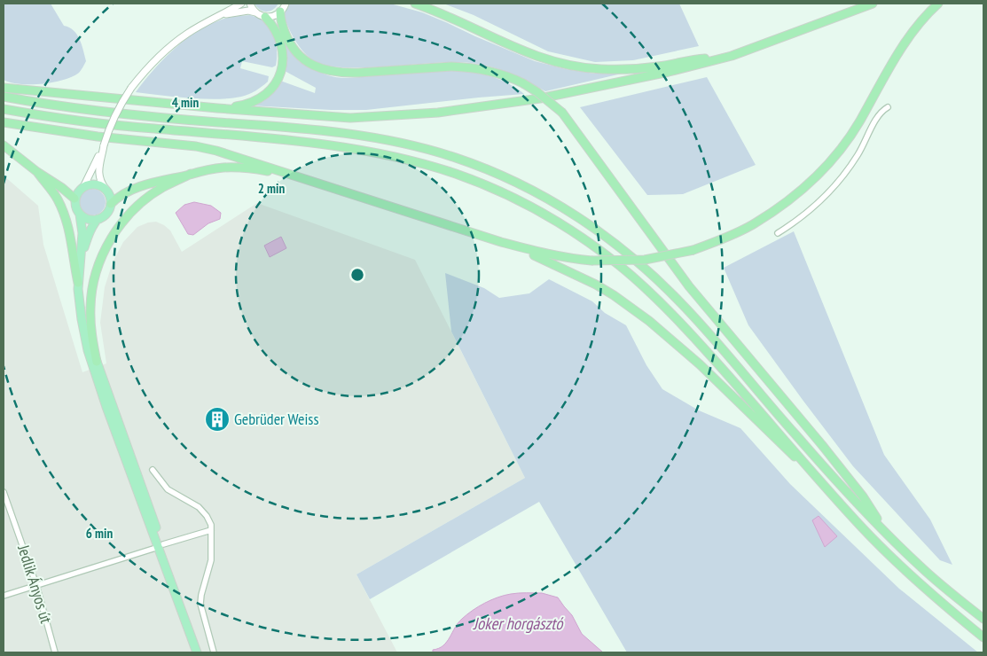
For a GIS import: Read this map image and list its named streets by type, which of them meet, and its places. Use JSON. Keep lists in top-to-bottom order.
{
  "streets": {
    "street": ["Jedlik Ányos út"]
  },
  "water": ["Joker horgásztó"],
  "places": {
    "building": ["Gebrüder Weiss"]
  },
  "rings": ["4 min", "2 min", "6 min"]
}
